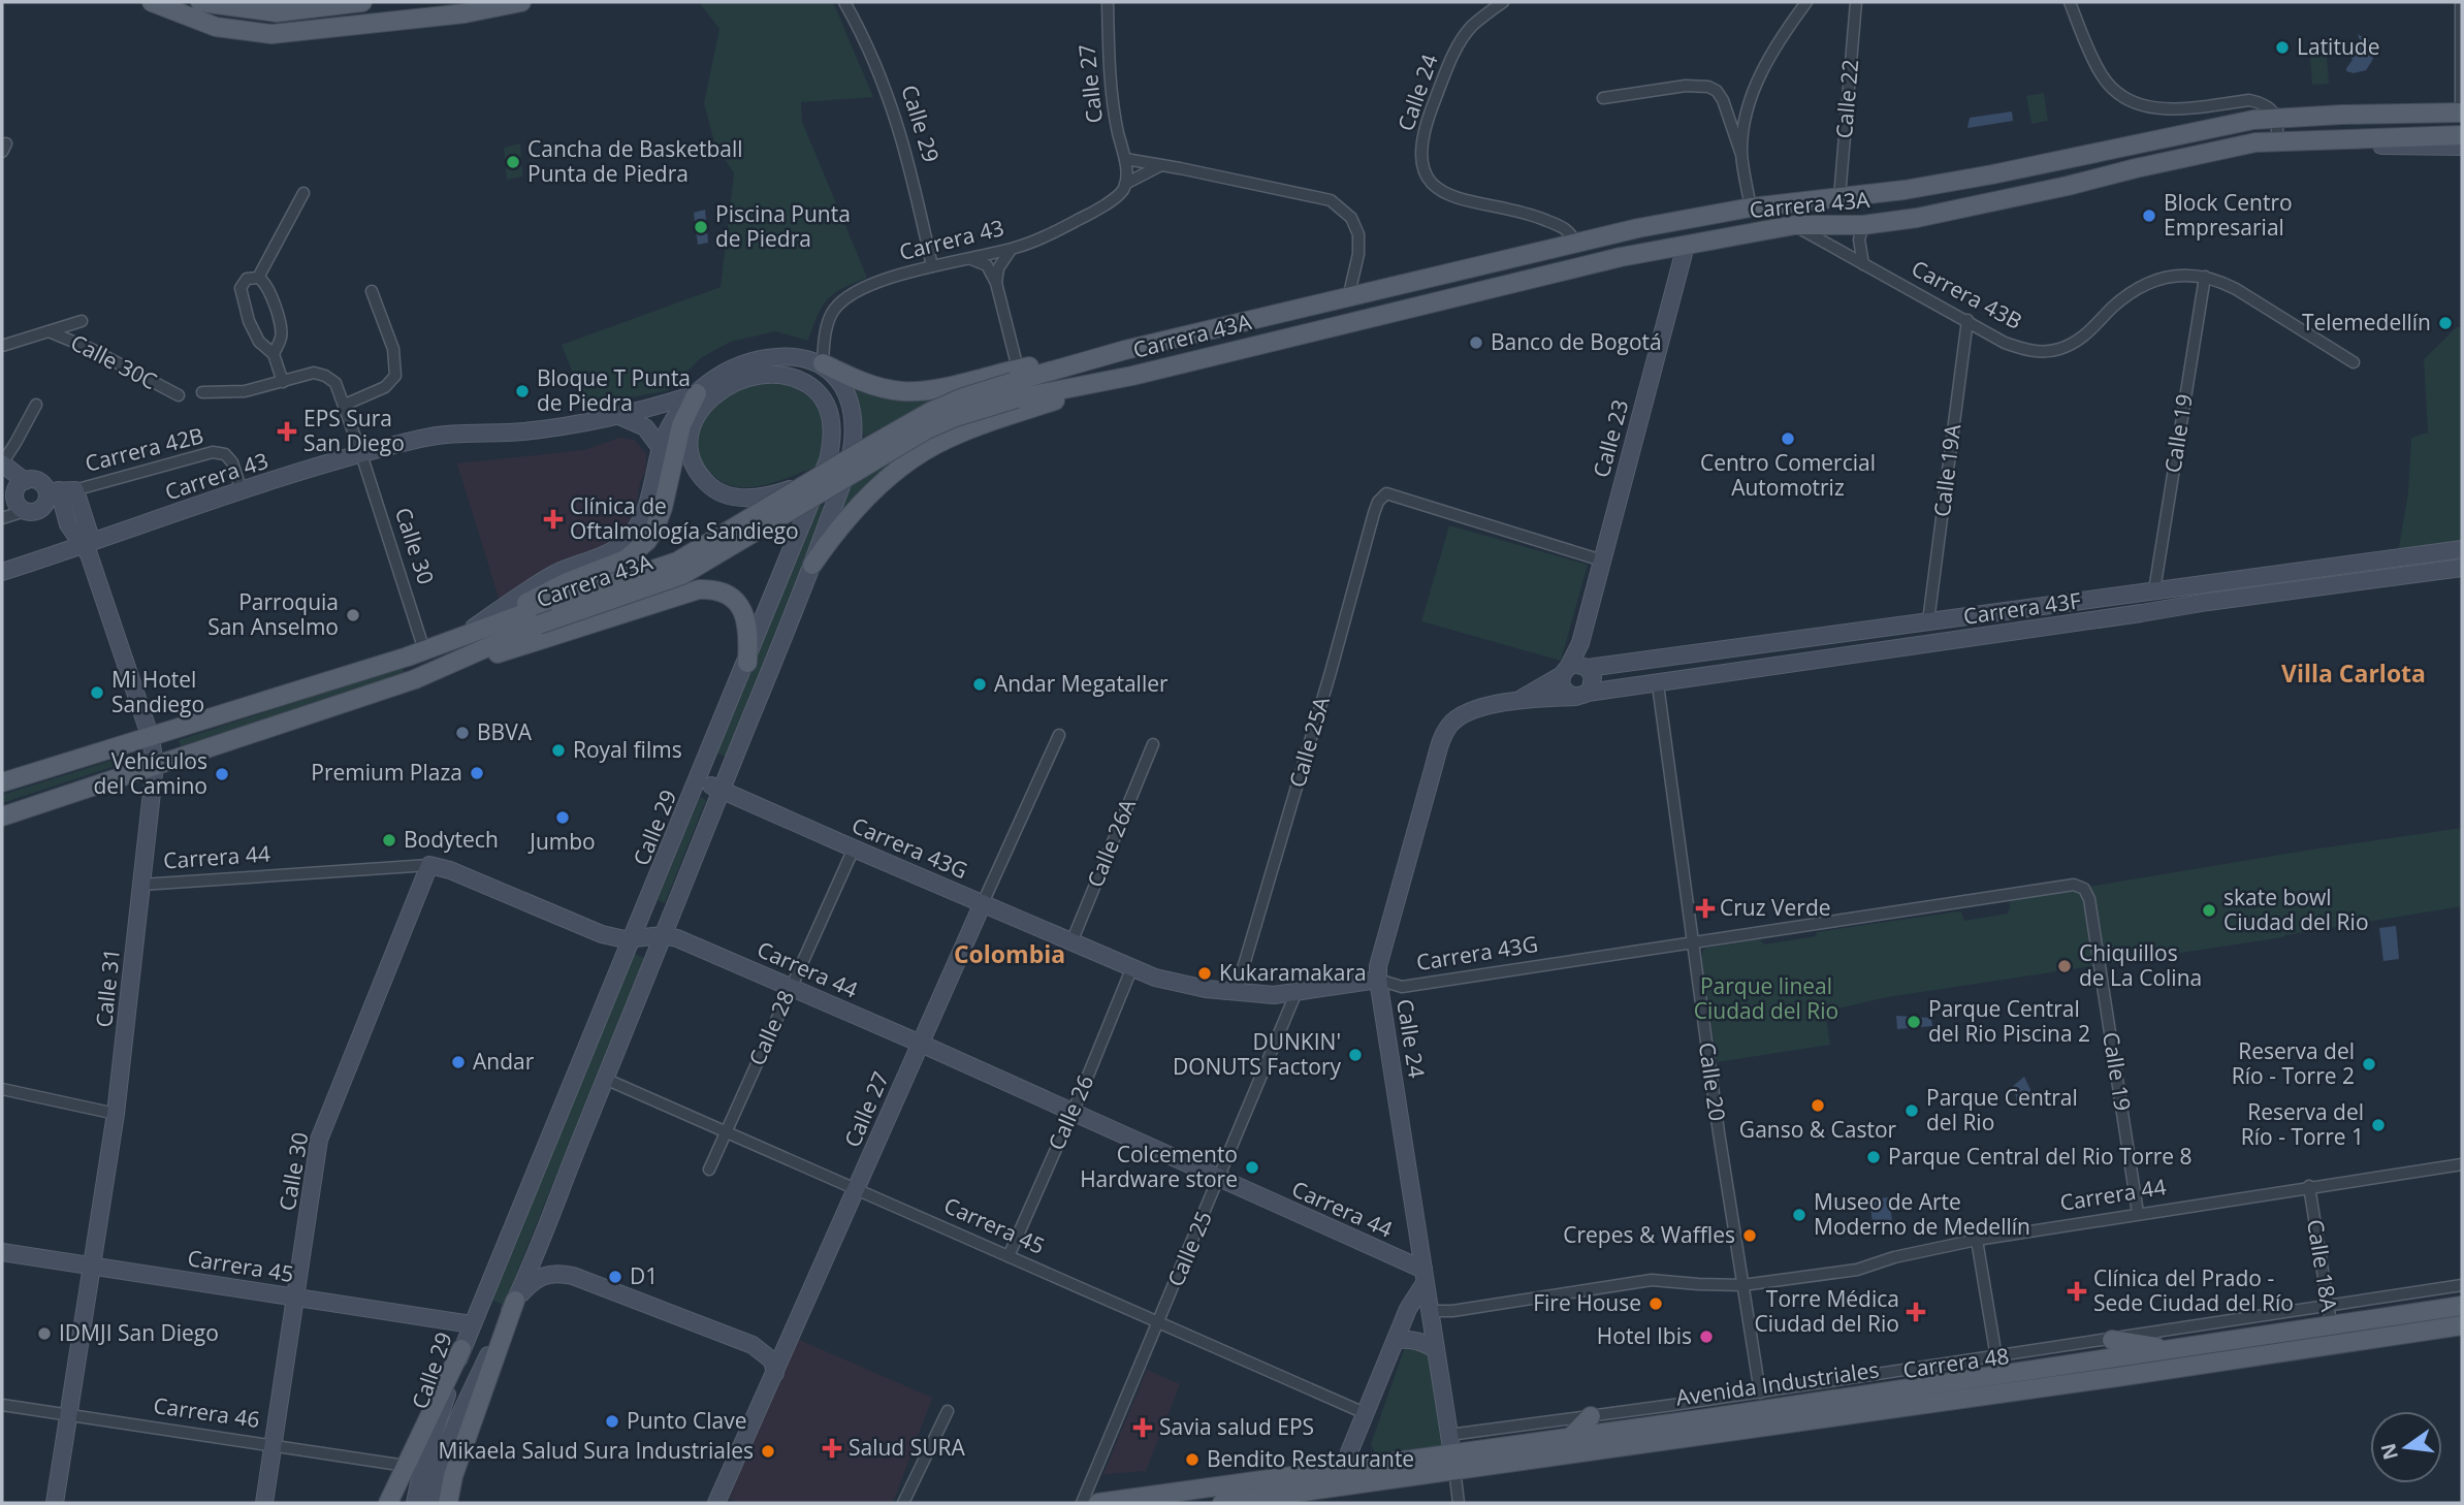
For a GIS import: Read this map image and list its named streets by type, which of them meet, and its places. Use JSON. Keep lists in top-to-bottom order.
{
  "streets": {
    "main road": ["Carrera 43A", "Avenida Industriales"],
    "street": [
      "Calle 27",
      "Calle 24",
      "Calle 22",
      "Calle 29",
      "Carrera 43",
      "Carrera 43B",
      "Calle 30C",
      "Calle 19",
      "Calle 23",
      "Carrera 42B",
      "Calle 19A",
      "Calle 30",
      "Carrera 43F",
      "Calle 25A",
      "Calle 26A",
      "Carrera 43G",
      "Carrera 44",
      "Calle 31",
      "Calle 28",
      "Calle 20",
      "Calle 26",
      "Carrera 45",
      "Calle 25",
      "Calle 18A",
      "Carrera 48",
      "Carrera 46"
    ]
  },
  "crossings": [
    ["Calle 27", "Carrera 43G"],
    ["Calle 27", "Carrera 44"],
    ["Calle 27", "Carrera 45"],
    ["Calle 24", "Carrera 43A"],
    ["Calle 24", "Carrera 43F"],
    ["Calle 24", "Carrera 43G"],
    ["Calle 24", "Carrera 44"],
    ["Calle 24", "Carrera 48"],
    ["Calle 24", "Avenida Industriales"],
    ["Calle 22", "Carrera 43A"],
    ["Calle 29", "Carrera 43A"],
    ["Calle 29", "Carrera 43"],
    ["Calle 29", "Carrera 43G"],
    ["Calle 29", "Carrera 44"],
    ["Calle 29", "Carrera 45"],
    ["Carrera 43A", "Carrera 43B"],
    ["Carrera 43A", "Calle 23"],
    ["Carrera 43A", "Calle 30"],
    ["Carrera 43A", "Calle 31"],
    ["Carrera 43", "Carrera 42B"],
    ["Carrera 43", "Calle 30"],
    ["Carrera 43", "Calle 31"],
    ["Carrera 43B", "Calle 19"],
    ["Carrera 43B", "Calle 19A"],
    ["Calle 19", "Carrera 43F"],
    ["Calle 19", "Carrera 43G"],
    ["Calle 19", "Carrera 44"],
    ["Calle 23", "Carrera 43F"],
    ["Calle 23", "Calle 25A"],
    ["Carrera 42B", "Calle 31"],
    ["Calle 19A", "Carrera 43F"],
    ["Calle 30", "Carrera 44"],
    ["Calle 30", "Carrera 45"],
    ["Calle 30", "Carrera 46"],
    ["Carrera 43F", "Calle 20"],
    ["Calle 25A", "Carrera 43G"],
    ["Calle 26A", "Carrera 43G"],
    ["Carrera 43G", "Calle 28"],
    ["Carrera 43G", "Calle 20"],
    ["Carrera 43G", "Calle 26"],
    ["Carrera 43G", "Calle 25"],
    ["Carrera 44", "Calle 31"],
    ["Carrera 44", "Calle 28"],
    ["Carrera 44", "Calle 20"],
    ["Carrera 44", "Calle 26"],
    ["Carrera 44", "Calle 25"],
    ["Carrera 44", "Calle 18A"],
    ["Calle 31", "Carrera 45"],
    ["Calle 31", "Carrera 46"],
    ["Calle 28", "Carrera 45"],
    ["Calle 20", "Carrera 48"],
    ["Calle 26", "Carrera 45"],
    ["Carrera 45", "Calle 25"],
    ["Calle 18A", "Carrera 48"],
    ["Calle 18A", "Avenida Industriales"]
  ],
  "districts": ["Villa Carlota", "Colombia"],
  "parks": ["Parque lineal Ciudad del Rio"],
  "places": {
    "other": [
      "Latitude",
      "Cancha de Basketball Punta de Piedra",
      "Block Centro Empresarial",
      "Piscina Punta de Piedra",
      "Telemedellín",
      "Banco de Bogotá",
      "Bloque T Punta de Piedra",
      "Centro Comercial Automotriz",
      "Parroquia San Anselmo",
      "Andar Megataller",
      "Mi Hotel Sandiego",
      "BBVA",
      "Royal films",
      "Premium Plaza",
      "Vehículos del Camino",
      "Jumbo",
      "Bodytech",
      "skate bowl Ciudad del Rio",
      "Chiquillos de La Colina",
      "Kukaramakara",
      "Parque Central del Rio Piscina 2",
      "DUNKIN' DONUTS Factory",
      "Andar",
      "Reserva del Río - Torre 2",
      "Ganso & Castor",
      "Parque Central del Rio",
      "Reserva del Río - Torre 1",
      "Parque Central del Rio Torre 8",
      "Colcemento Hardware store",
      "Museo de Arte Moderno de Medellín",
      "Crepes & Waffles",
      "D1",
      "Fire House",
      "IDMJI San Diego",
      "Hotel Ibis",
      "Punto Clave",
      "Mikaela Salud Sura Industriales",
      "Bendito Restaurante"
    ],
    "health": [
      "EPS Sura San Diego",
      "Clínica de Oftalmología Sandiego",
      "Cruz Verde",
      "Clínica del Prado - Sede Ciudad del Río",
      "Torre Médica Ciudad del Rio",
      "Savia salud EPS",
      "Salud SURA"
    ]
  },
  "north": "left"
}
